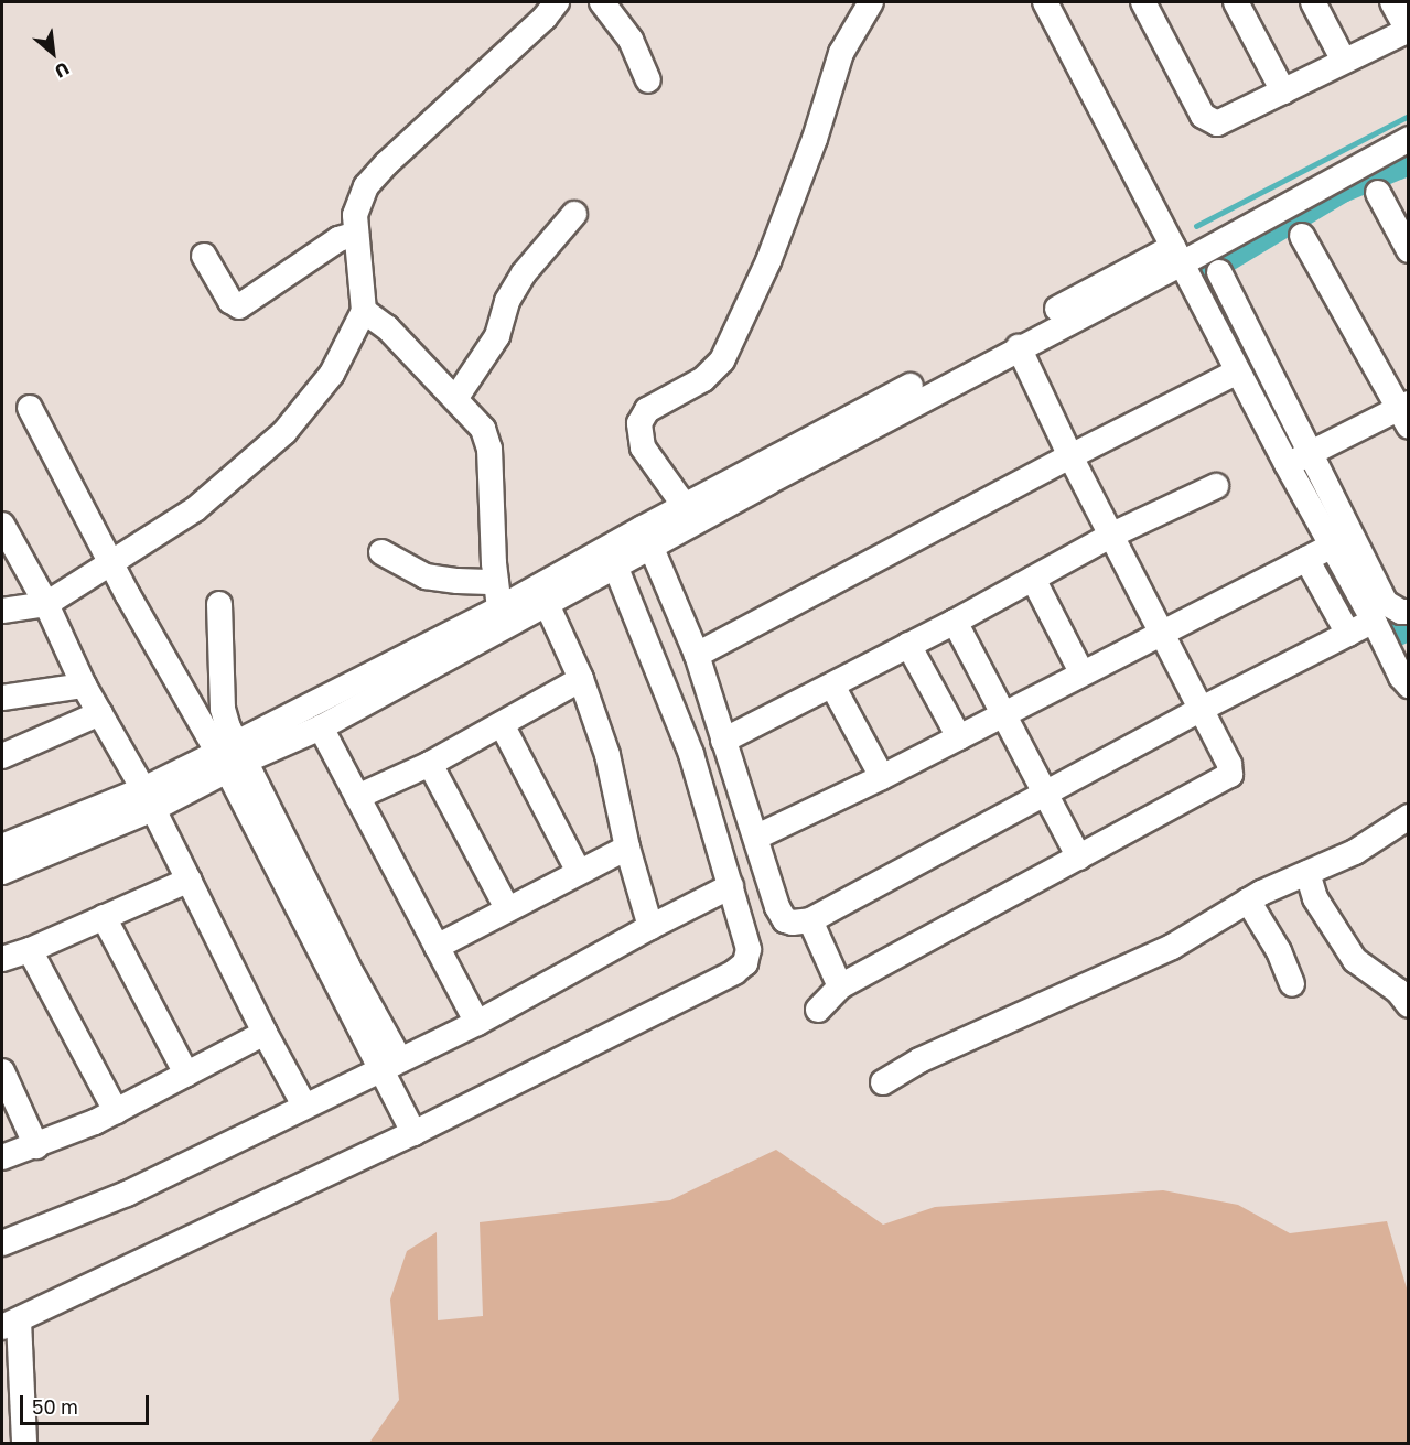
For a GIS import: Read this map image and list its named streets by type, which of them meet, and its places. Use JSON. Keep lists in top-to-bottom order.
{
  "scale_bar": "50 m",
  "north": "bottom right"
}
